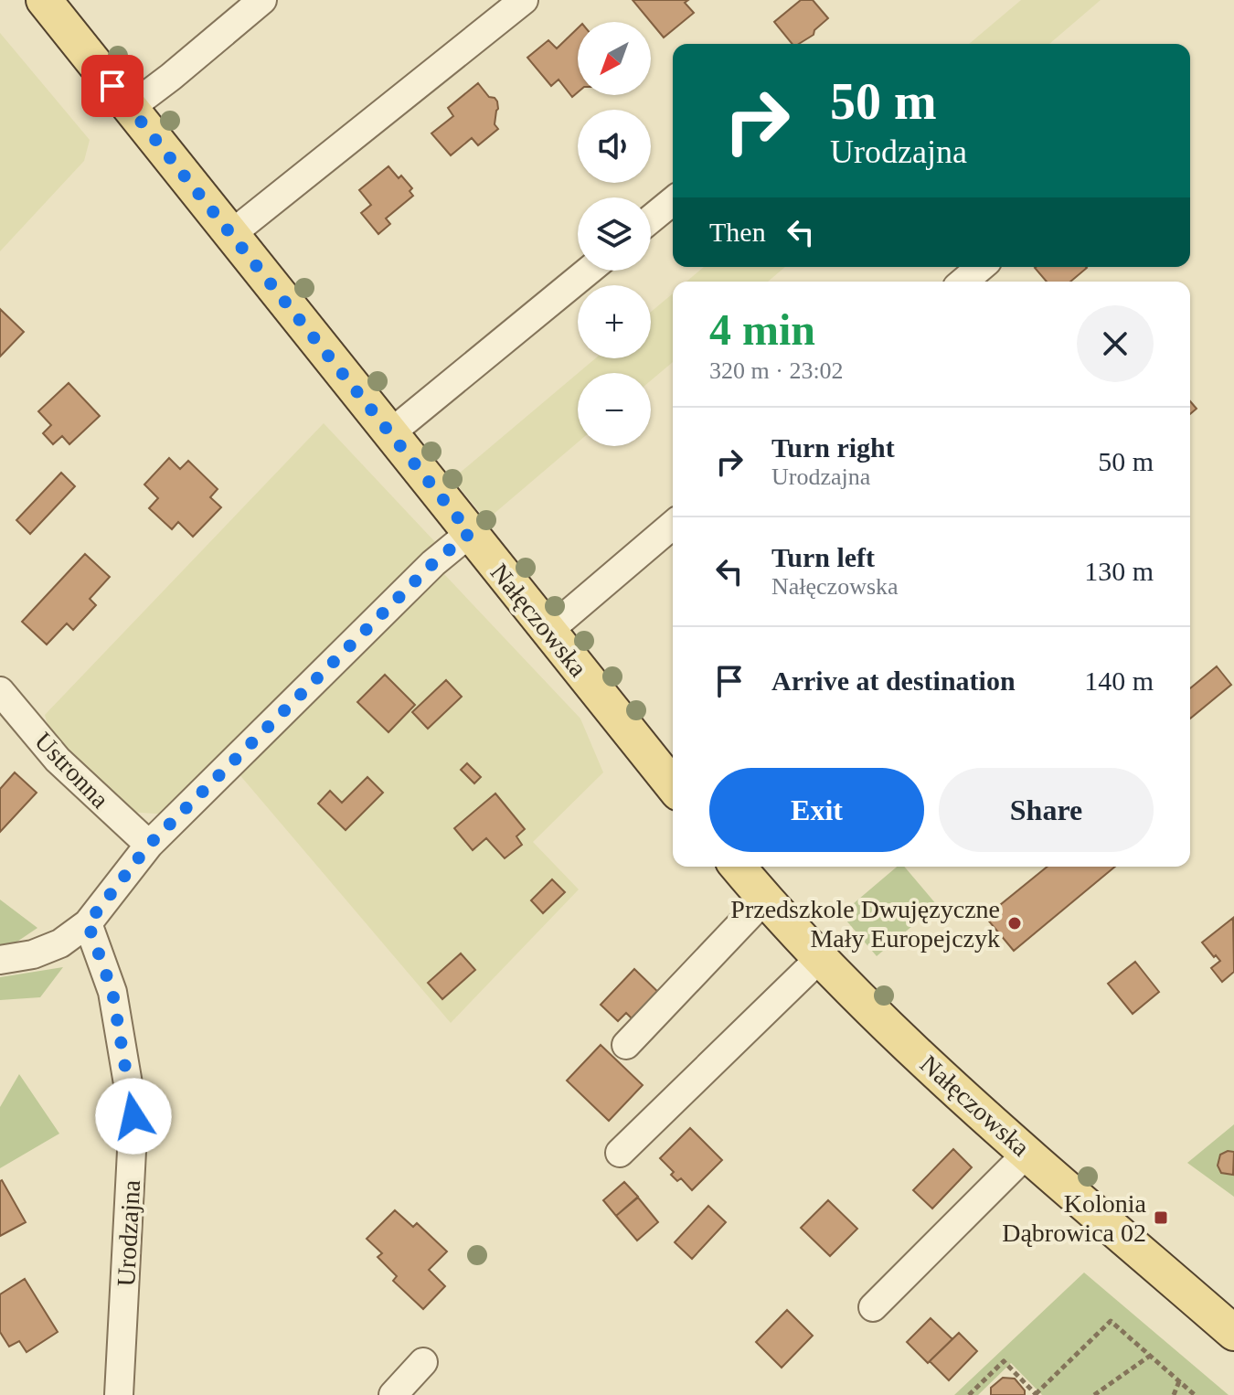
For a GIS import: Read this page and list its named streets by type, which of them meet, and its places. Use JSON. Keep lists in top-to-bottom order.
{
  "streets": {
    "main road": ["Nałęczowska"],
    "street": ["Ustronna", "Urodzajna"]
  },
  "places": {
    "other": ["Przedszkole Dwujęzyczne Mały Europejczyk"],
    "transit": ["Kolonia Dąbrowica 02"]
  },
  "north": "bottom left",
  "page": {
    "map_buttons": ["+", "−"],
    "turn": ["50 m", "Urodzajna"],
    "then": "Then",
    "heading": ["4 min", "320 m · 23:02"],
    "list": [
      {
        "name": "Turn right",
        "note": "Urodzajna",
        "value": "50 m"
      },
      {
        "name": "Turn left",
        "note": "Nałęczowska",
        "value": "130 m"
      },
      {
        "name": "Arrive at destination",
        "value": "140 m"
      }
    ],
    "buttons": ["Exit", "Share"]
  }
}
